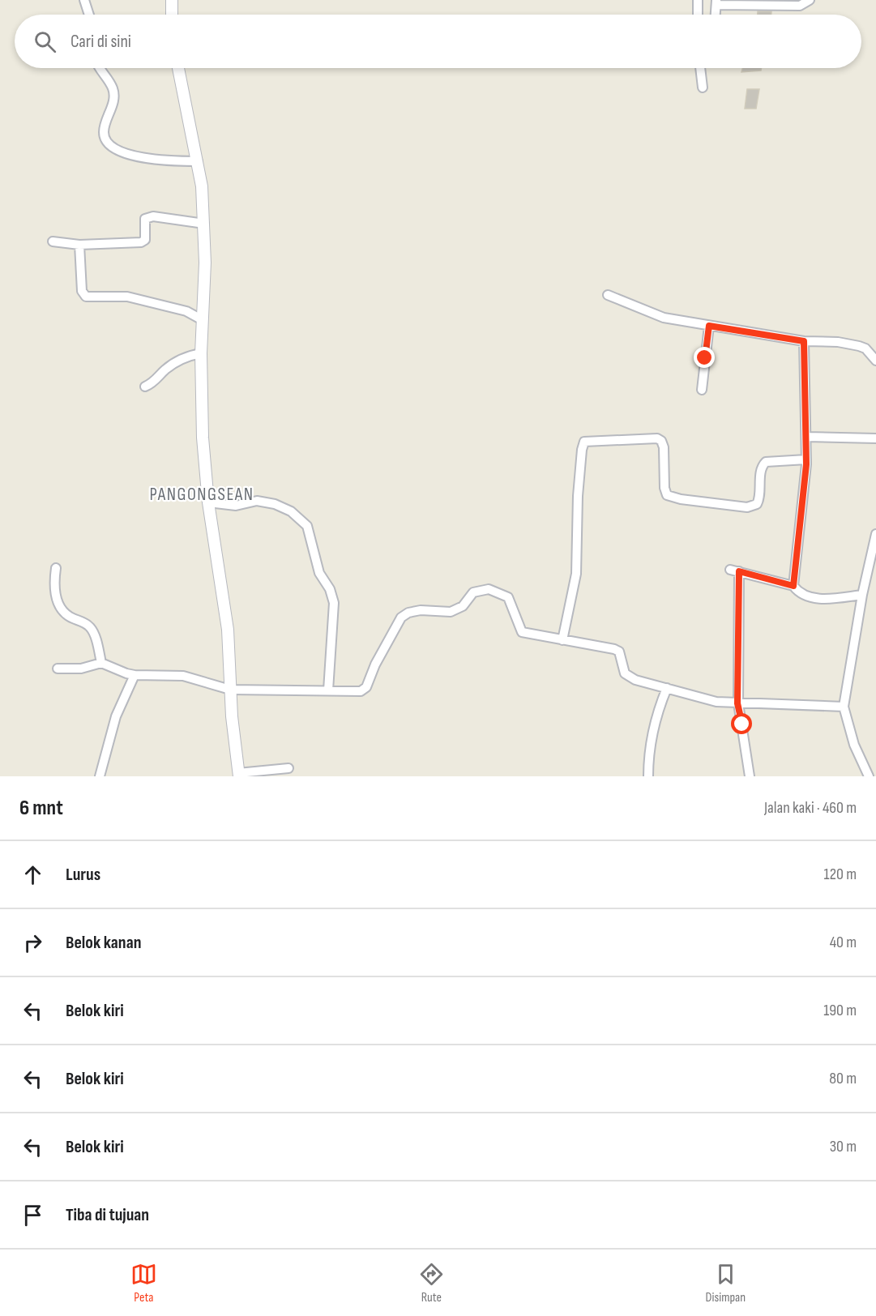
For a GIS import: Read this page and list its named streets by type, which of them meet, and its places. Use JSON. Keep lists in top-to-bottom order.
{
  "districts": ["PANGONGSEAN"],
  "page": {
    "search": "Cari di sini",
    "heading": ["6 mnt", "Jalan kaki · 460 m"],
    "list": [
      ["Lurus", "120 m"],
      ["Belok kanan", "40 m"],
      ["Belok kiri", "190 m"],
      ["Belok kiri", "80 m"],
      ["Belok kiri", "30 m"],
      "Tiba di tujuan"
    ],
    "nav": ["Peta", "Rute", "Disimpan"]
  }
}
